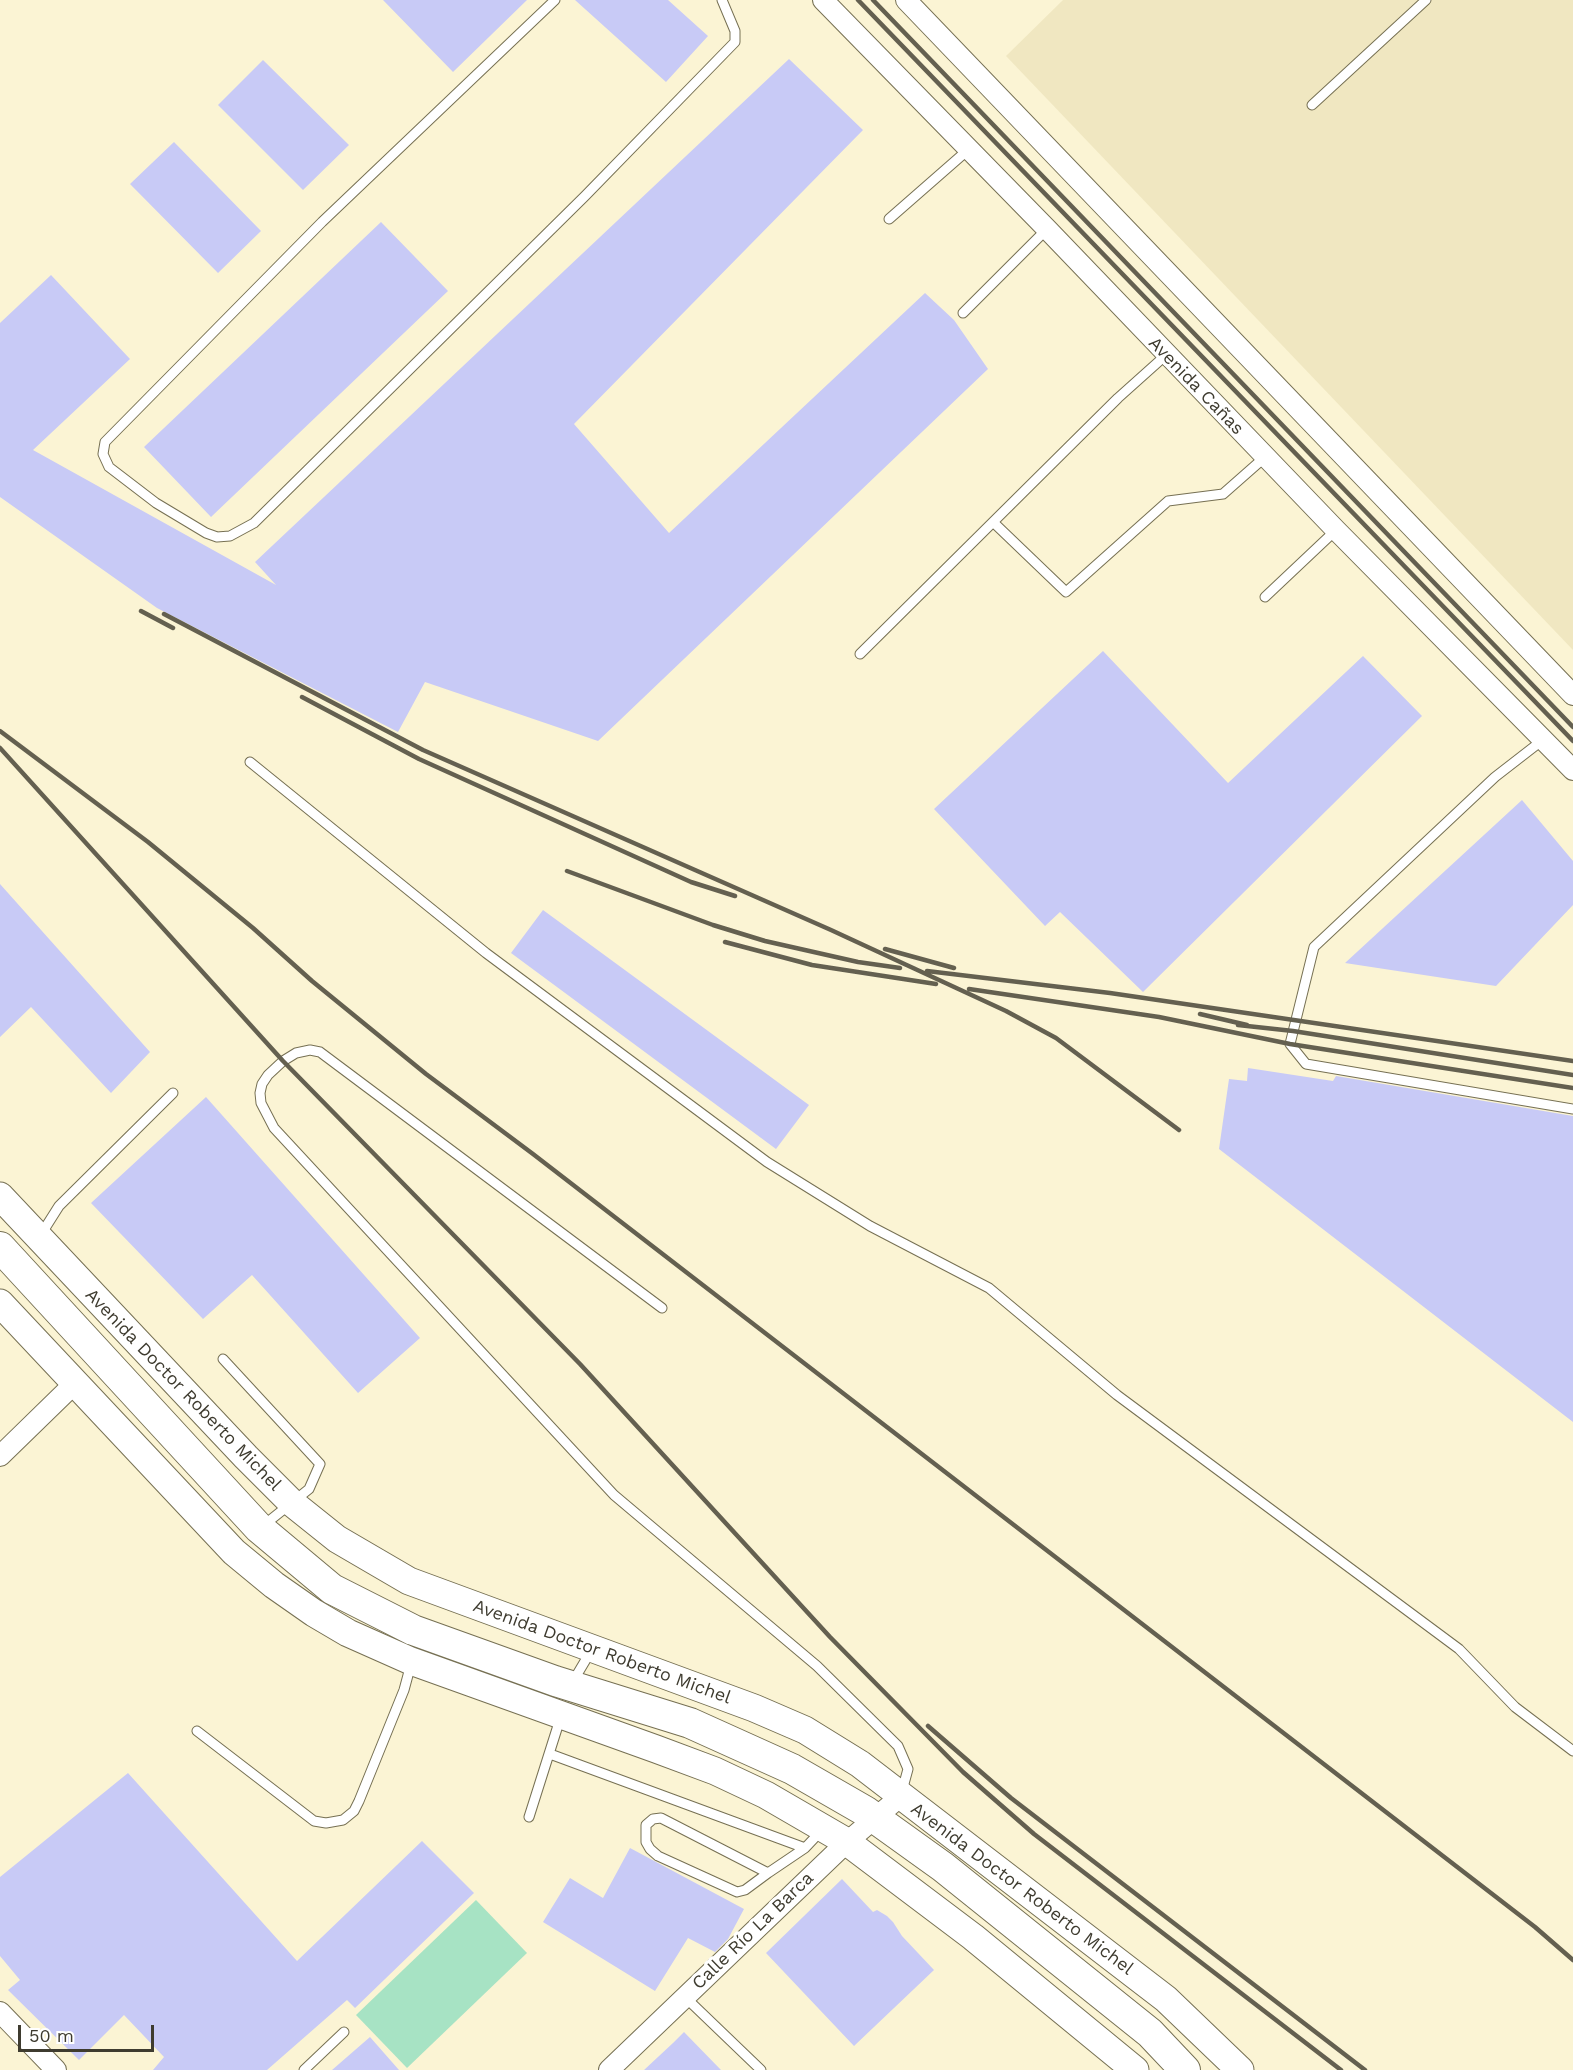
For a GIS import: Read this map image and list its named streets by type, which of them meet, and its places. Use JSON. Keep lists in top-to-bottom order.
{
  "streets": {
    "main road": ["Avenida Doctor Roberto Michel"],
    "street": ["Avenida Cañas", "Calle Río La Barca"]
  },
  "crossings": [
    ["Avenida Doctor Roberto Michel", "Calle Río La Barca"]
  ],
  "scale_bar": "50 m"
}
